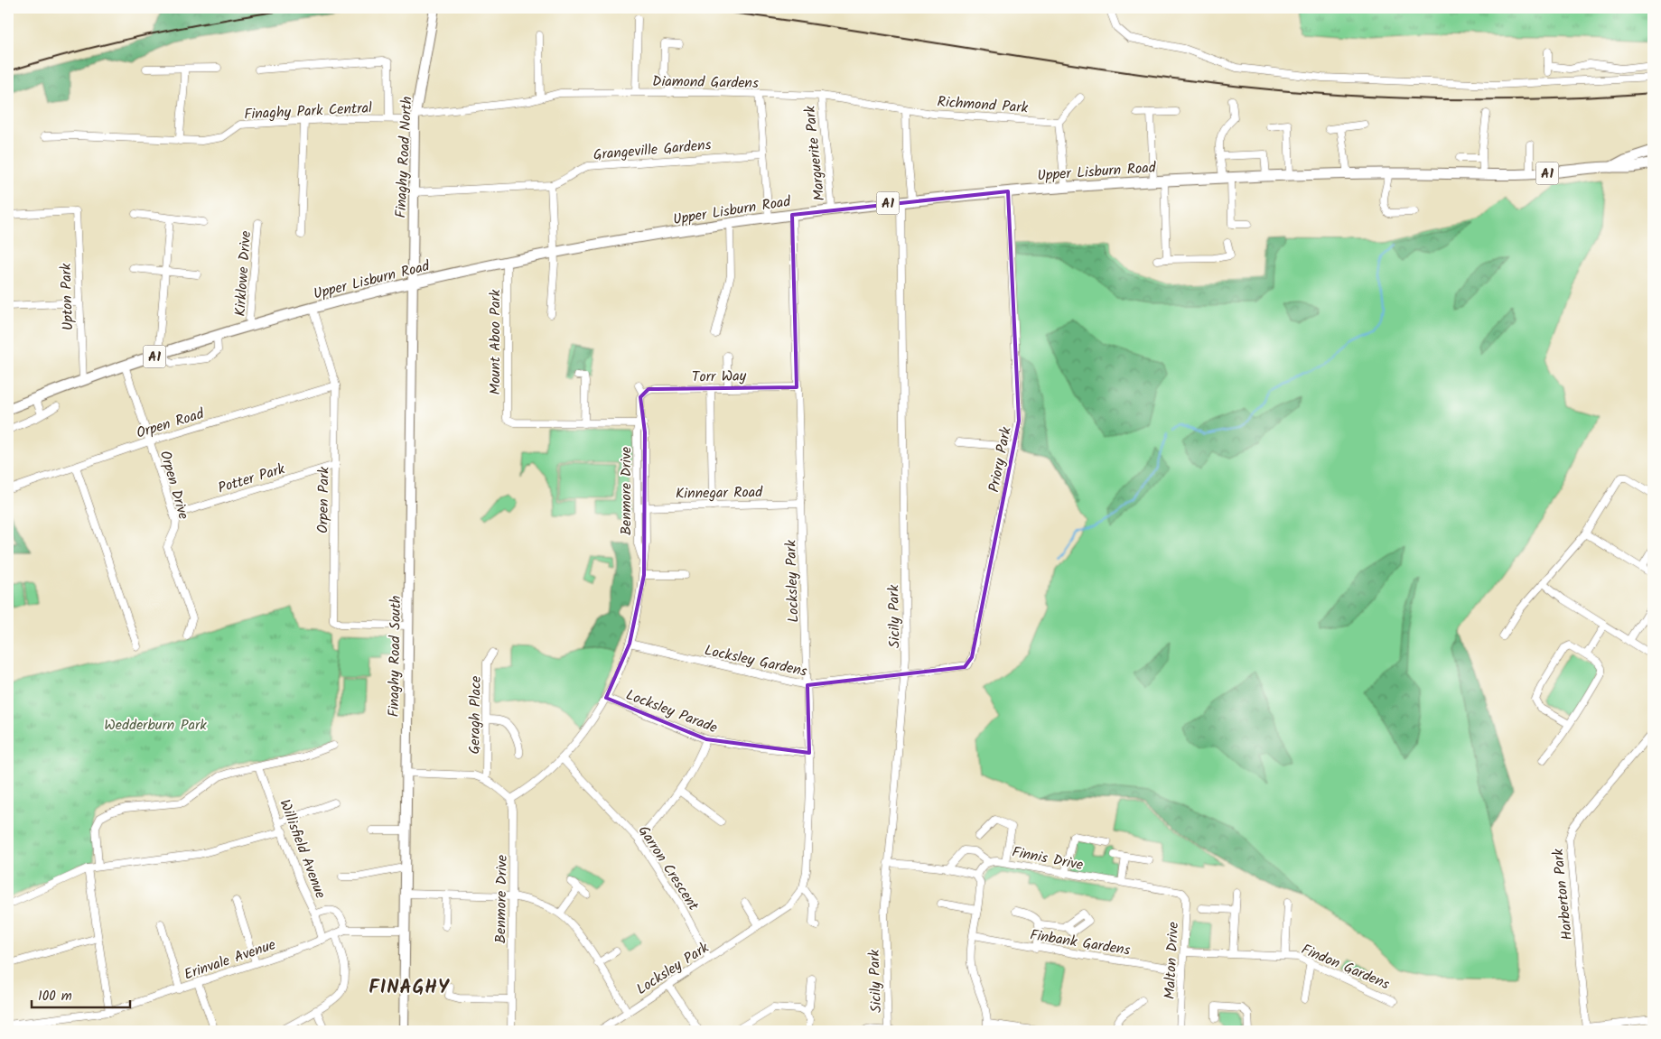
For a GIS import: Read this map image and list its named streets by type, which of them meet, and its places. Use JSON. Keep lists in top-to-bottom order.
{
  "streets": {
    "main road": ["Upper Lisburn Road", "A1"],
    "street": [
      "Diamond Gardens",
      "Richmond Park",
      "Finaghy Park Central",
      "Grangeville Gardens",
      "Marguerite Park",
      "Finaghy Road North",
      "Kirklowe Drive",
      "Upton Park",
      "Mount Aboo Park",
      "Torr Way",
      "Orpen Road",
      "Priory Park",
      "Potter Park",
      "Orpen Drive",
      "Benmore Drive",
      "Kinnegar Road",
      "Orpen Park",
      "Locksley Park",
      "Sicily Park",
      "Finaghy Road South",
      "Locksley Gardens",
      "Locksley Parade",
      "Geragh Place",
      "Willisfield Avenue",
      "Finnis Drive",
      "Garron Crescent",
      "Harberton Park",
      "Finbank Gardens",
      "Erinvale Avenue",
      "Malton Drive",
      "Findon Gardens"
    ]
  },
  "crossings": [
    ["Diamond Gardens", "Richmond Park"],
    ["Diamond Gardens", "Finaghy Park Central"],
    ["Diamond Gardens", "Marguerite Park"],
    ["Diamond Gardens", "Finaghy Road North"],
    ["Finaghy Park Central", "Finaghy Road North"],
    ["Grangeville Gardens", "Finaghy Road North"],
    ["Marguerite Park", "Upper Lisburn Road"],
    ["Finaghy Road North", "Upper Lisburn Road"],
    ["Finaghy Road North", "Finaghy Road South"],
    ["Upper Lisburn Road", "A1"],
    ["Upper Lisburn Road", "Kirklowe Drive"],
    ["Upper Lisburn Road", "Upton Park"],
    ["Upper Lisburn Road", "Mount Aboo Park"],
    ["Upper Lisburn Road", "Priory Park"],
    ["Upper Lisburn Road", "Orpen Drive"],
    ["Upper Lisburn Road", "Orpen Park"],
    ["Upper Lisburn Road", "Locksley Park"],
    ["Upper Lisburn Road", "Sicily Park"],
    ["Upper Lisburn Road", "Finaghy Road South"],
    ["Torr Way", "Locksley Park"],
    ["Orpen Road", "Orpen Drive"],
    ["Orpen Road", "Orpen Park"],
    ["Priory Park", "Sicily Park"],
    ["Priory Park", "Locksley Gardens"],
    ["Potter Park", "Orpen Drive"],
    ["Potter Park", "Orpen Park"],
    ["Benmore Drive", "Kinnegar Road"],
    ["Benmore Drive", "Locksley Gardens"],
    ["Benmore Drive", "Locksley Parade"],
    ["Benmore Drive", "Garron Crescent"],
    ["Kinnegar Road", "Locksley Park"],
    ["Orpen Park", "Finaghy Road South"],
    ["Locksley Park", "Locksley Gardens"],
    ["Locksley Park", "Locksley Parade"],
    ["Locksley Park", "Garron Crescent"],
    ["Sicily Park", "Locksley Gardens"],
    ["Finaghy Road South", "Erinvale Avenue"],
    ["Willisfield Avenue", "Erinvale Avenue"],
    ["Finnis Drive", "Malton Drive"],
    ["Finbank Gardens", "Malton Drive"],
    ["Malton Drive", "Findon Gardens"]
  ],
  "districts": ["FINAGHY"],
  "parks": ["Wedderburn Park"],
  "scale_bar": "100 m"
}
